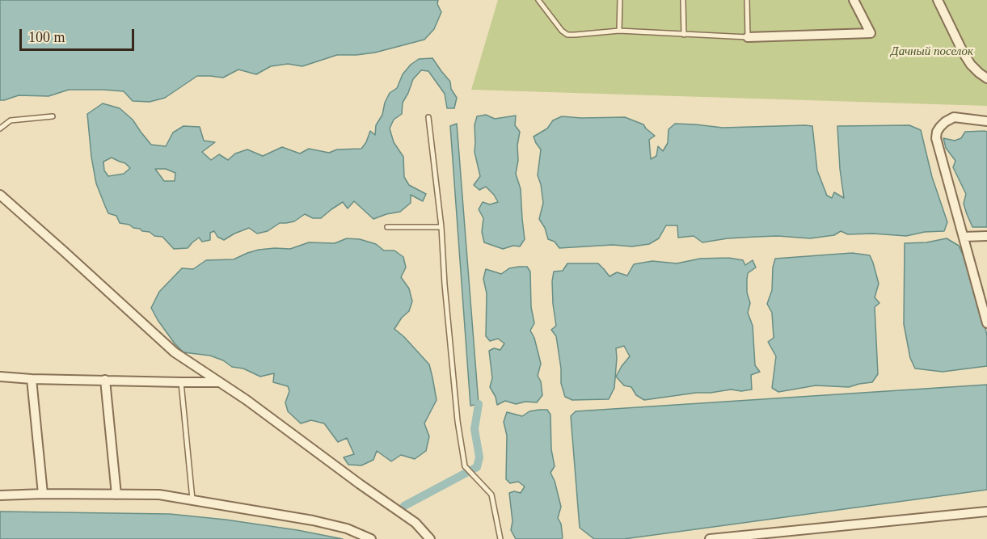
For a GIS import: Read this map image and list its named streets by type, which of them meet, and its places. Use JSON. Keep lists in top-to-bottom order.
{
  "parks": ["Дачный поселок"],
  "scale_bar": "100 m"
}
